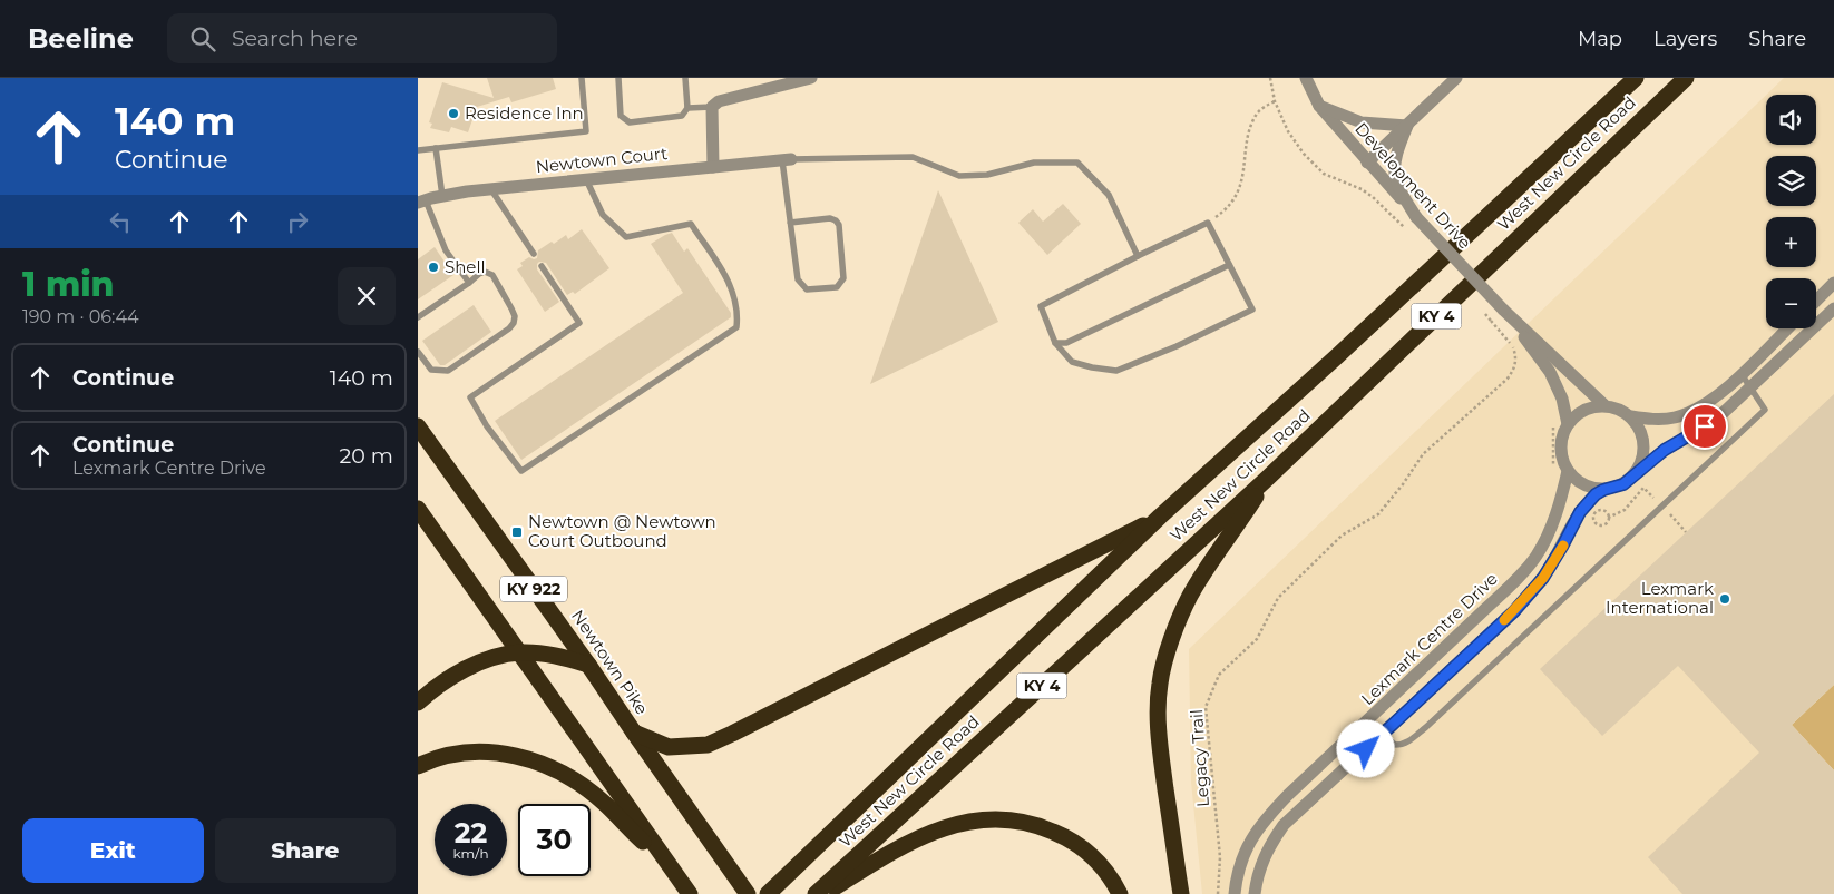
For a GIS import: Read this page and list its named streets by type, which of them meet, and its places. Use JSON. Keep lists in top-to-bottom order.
{
  "streets": {
    "highway": [
      "West New Circle Road",
      "KY 4",
      "KY 922",
      "Newtown Pike"
    ],
    "street": ["Newtown Court", "Development Drive", "Lexmark Centre Drive"],
    "path": ["Legacy Trail"]
  },
  "crossings": [
    ["Development Drive", "Lexmark Centre Drive"]
  ],
  "places": {
    "other": ["Residence Inn", "Shell", "Lexmark International"],
    "transit": ["Newtown @ Newtown Court Outbound"]
  },
  "page": {
    "header": "Beeline",
    "search": "Search here",
    "nav": ["Map", "Layers", "Share"],
    "turn": ["140 m", "Continue"],
    "map_buttons": ["+", "−"],
    "heading": ["1 min", "190 m · 06:44"],
    "list": [
      {
        "name": "Continue",
        "value": "140 m"
      },
      {
        "name": "Continue",
        "note": "Lexmark Centre Drive",
        "value": "20 m"
      }
    ],
    "speed": "22 km/h",
    "limit": "30",
    "buttons": ["Exit", "Share"]
  }
}
